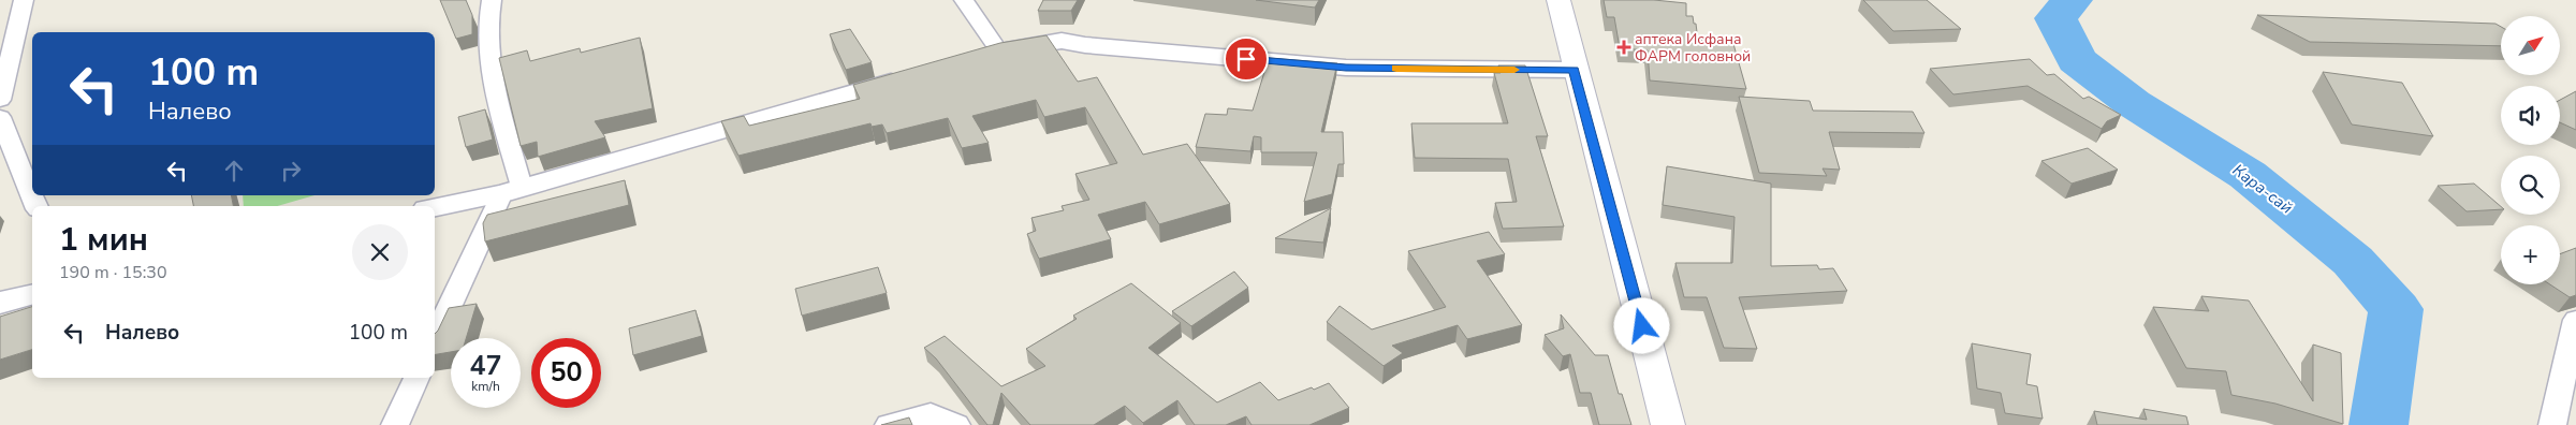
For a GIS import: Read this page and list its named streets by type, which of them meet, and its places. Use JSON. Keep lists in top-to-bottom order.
{
  "water": ["Кара-сай"],
  "places": {
    "health": ["аптека Исфана ФАРМ головной"]
  },
  "north": "top right",
  "page": {
    "map_buttons": "+",
    "turn": ["100 m", "Налево"],
    "heading": ["1 мин", "190 m · 15:30"],
    "list": [
      {
        "name": "Налево",
        "value": "100 m"
      }
    ],
    "speed": "47 km/h",
    "limit": "50"
  }
}
